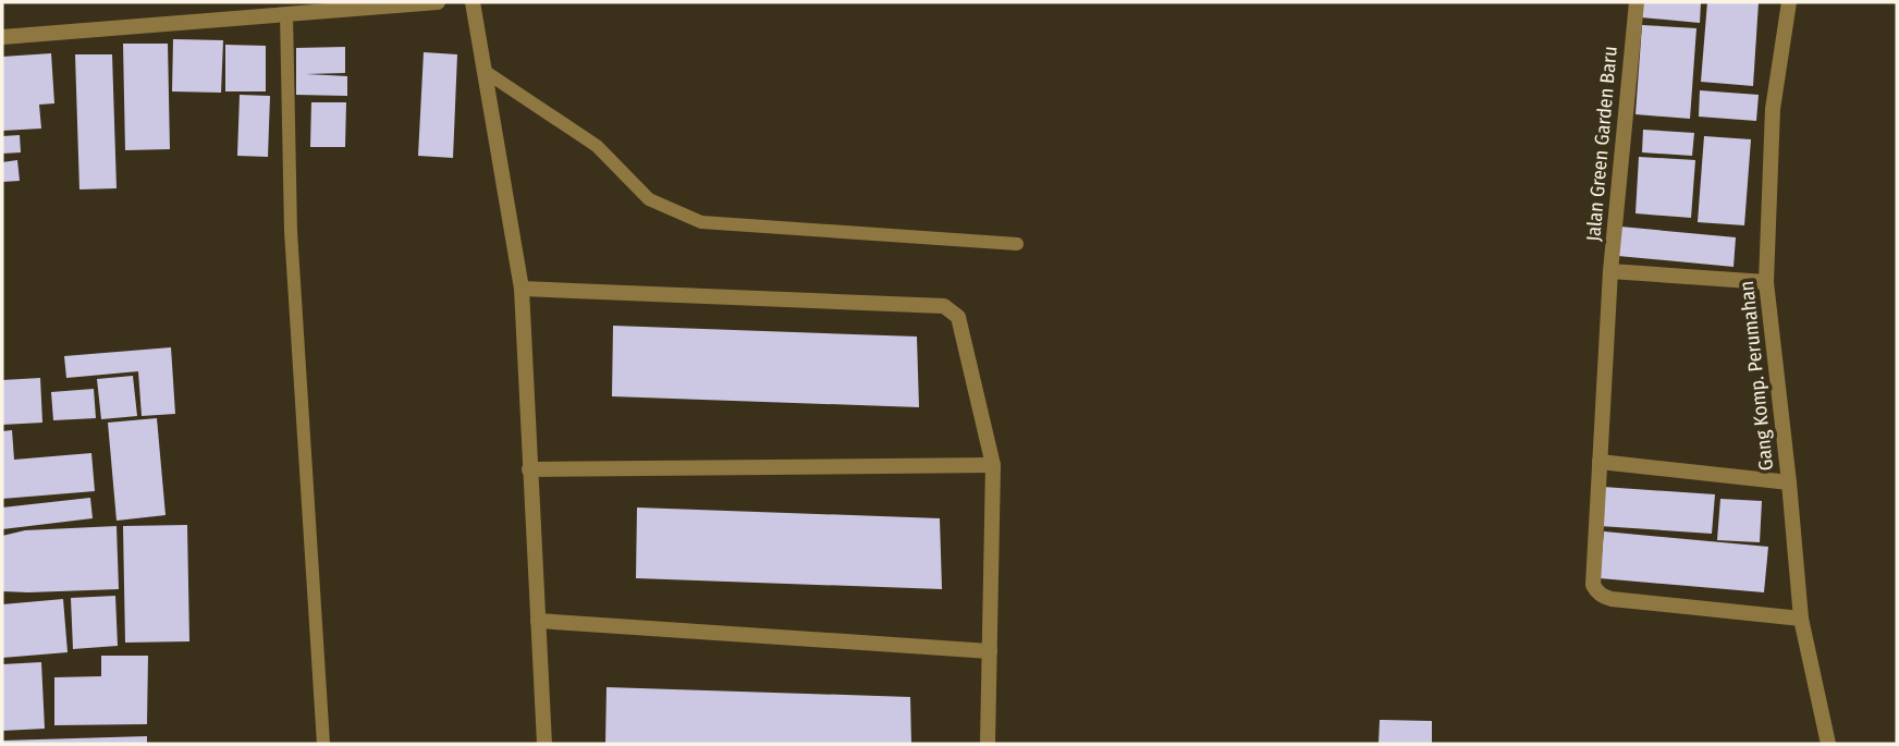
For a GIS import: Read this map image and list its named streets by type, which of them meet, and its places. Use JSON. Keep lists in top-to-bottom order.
{
  "streets": {
    "street": ["Jalan Green Garden Baru", "Gang Komp. Perumahan"]
  },
  "crossings": [
    ["Jalan Green Garden Baru", "Gang Komp. Perumahan"]
  ]
}
